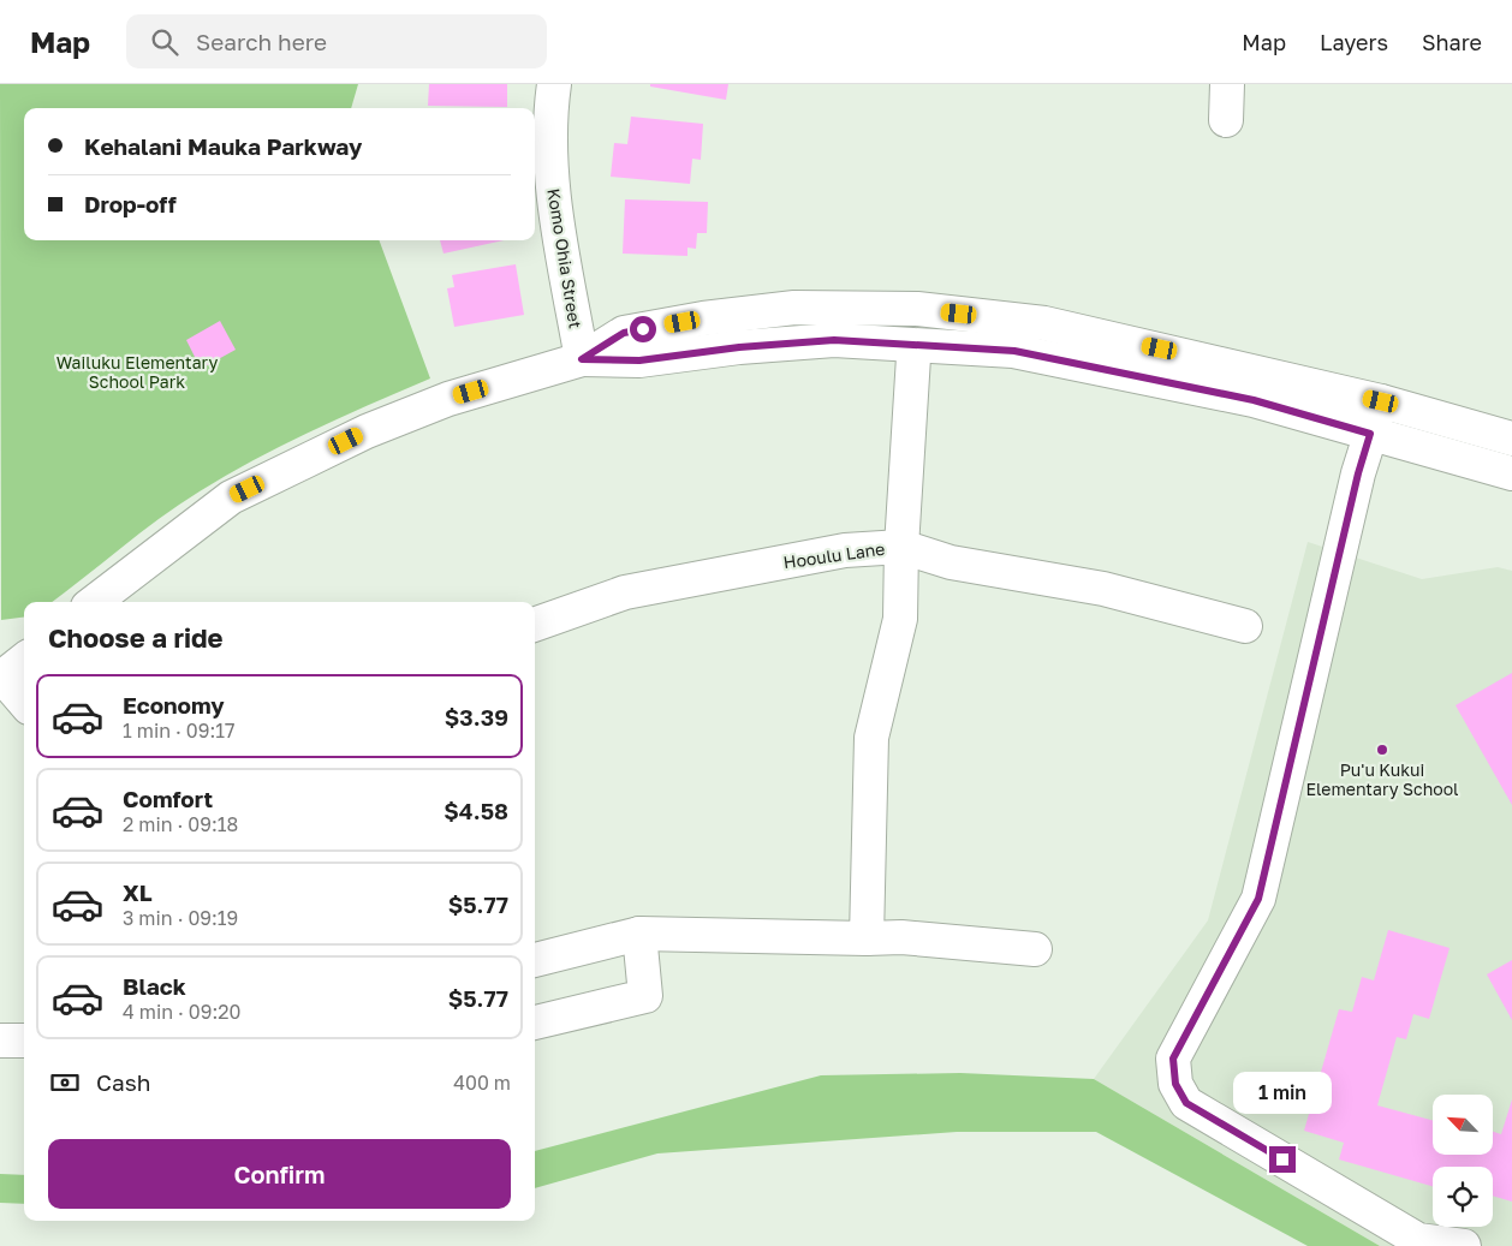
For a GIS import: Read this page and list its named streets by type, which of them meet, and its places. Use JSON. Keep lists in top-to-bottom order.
{
  "streets": {
    "street": ["Komo Ohia Street", "Hooulu Lane"]
  },
  "parks": ["Wailuku Elementary School Park"],
  "places": ["Pu'u Kukui Elementary School"],
  "north": "top left",
  "page": {
    "header": "Map",
    "search": "Search here",
    "nav": ["Map", "Layers", "Share"],
    "banner": ["Kehalani Mauka Parkway", "Drop-off"],
    "heading": "Choose a ride",
    "list": [
      {
        "name": "Economy",
        "note": "1 min · 09:17",
        "value": "$3.39"
      },
      {
        "name": "Comfort",
        "note": "2 min · 09:18",
        "value": "$4.58"
      },
      {
        "name": "XL",
        "note": "3 min · 09:19",
        "value": "$5.77"
      },
      {
        "name": "Black",
        "note": "4 min · 09:20",
        "value": "$5.77"
      }
    ],
    "pay": ["Cash", "400 m"],
    "bubble": "1 min",
    "buttons": "Confirm"
  }
}
